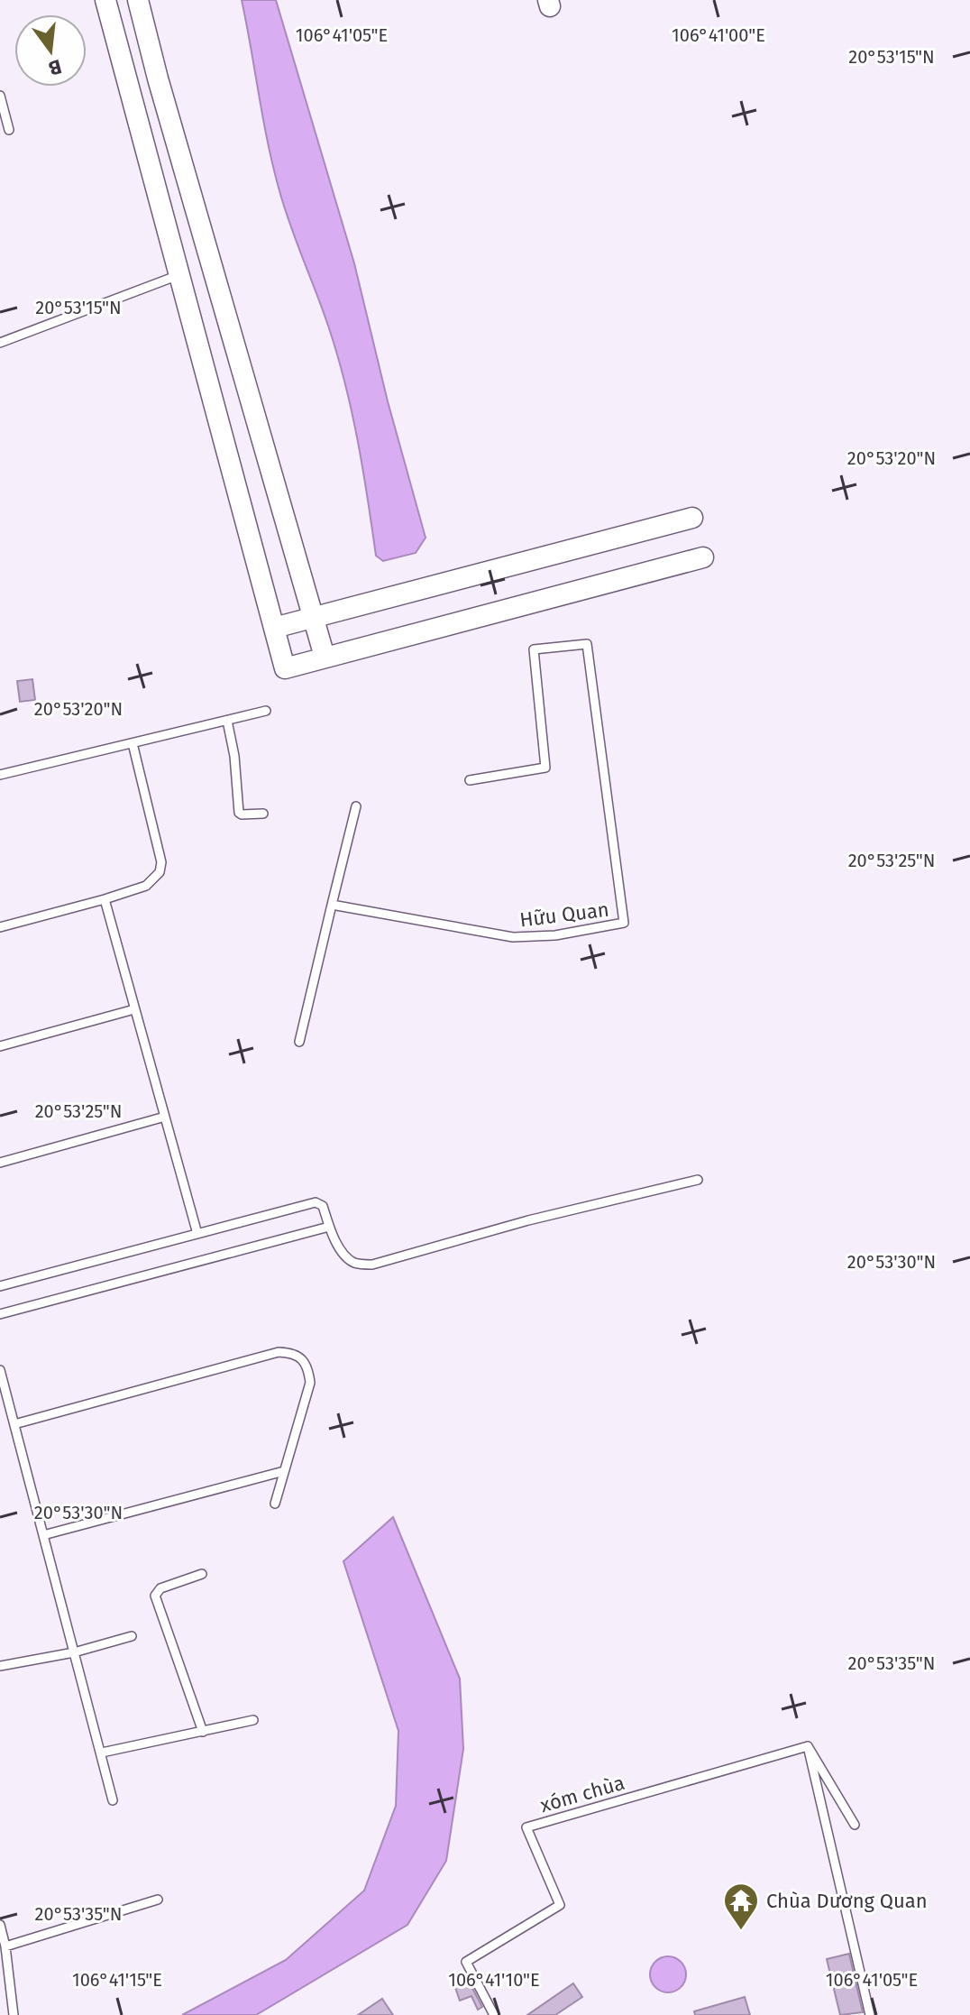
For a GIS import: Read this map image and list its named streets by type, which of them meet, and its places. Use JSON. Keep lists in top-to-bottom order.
{
  "streets": {
    "lane": ["Hữu Quan", "xóm chùa"]
  },
  "places": {
    "temple": ["Chùa Dương Quan"]
  },
  "north": "bottom",
  "coordinates": [
    "106°41'05\"E",
    "106°41'00\"E",
    "20°53'15\"N",
    "20°53'20\"N",
    "20°53'25\"N",
    "20°53'30\"N",
    "20°53'35\"N",
    "106°41'15\"E",
    "106°41'10\"E"
  ]
}
